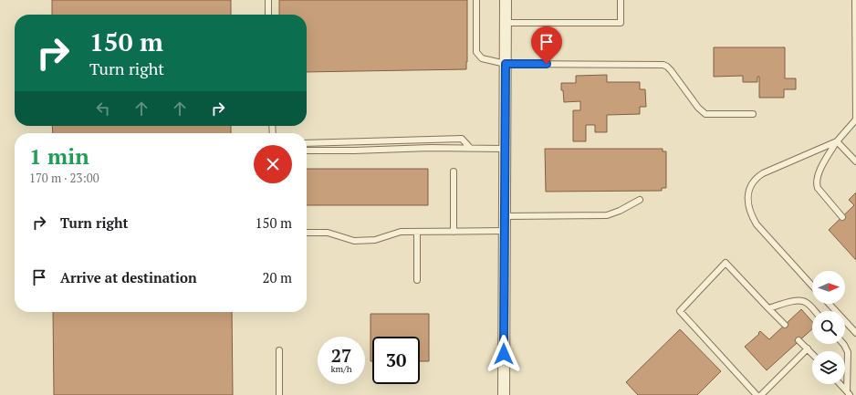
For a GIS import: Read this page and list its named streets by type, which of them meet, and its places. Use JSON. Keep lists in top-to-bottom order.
{
  "north": "right",
  "page": {
    "turn": ["150 m", "Turn right"],
    "heading": ["1 min", "170 m · 23:00"],
    "list": [
      {
        "name": "Turn right",
        "value": "150 m"
      },
      {
        "name": "Arrive at destination",
        "value": "20 m"
      }
    ],
    "speed": "27 km/h",
    "limit": "30"
  }
}
